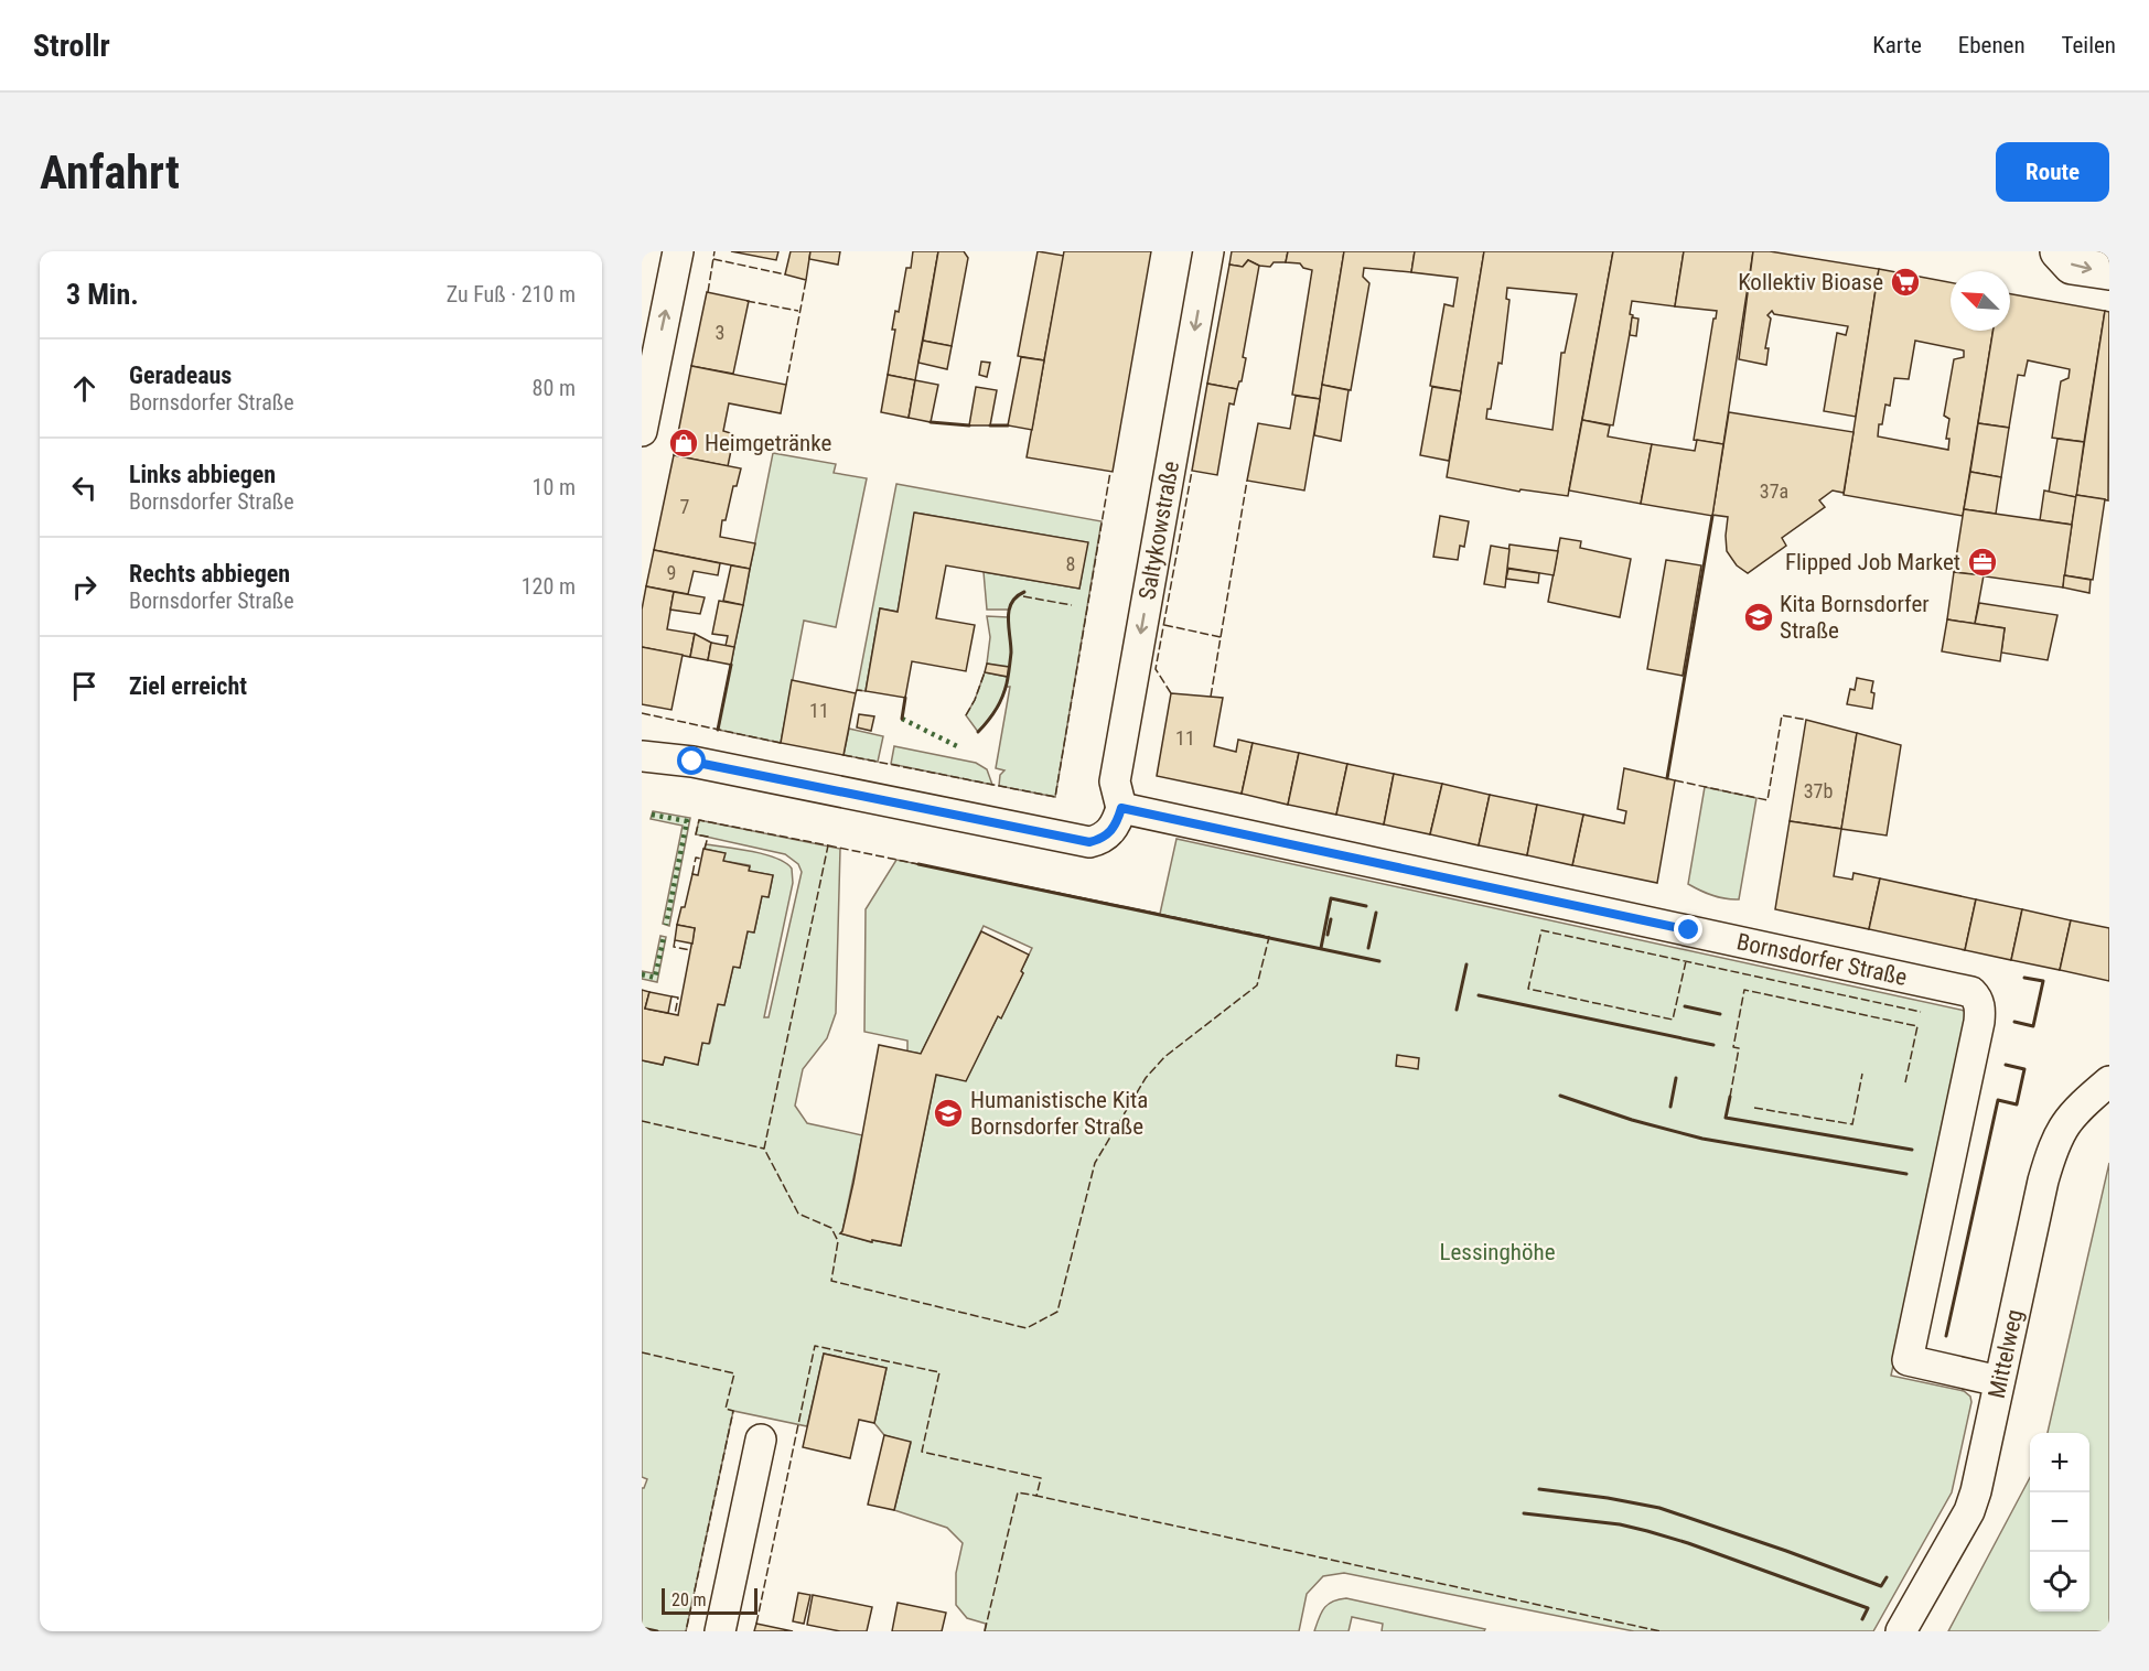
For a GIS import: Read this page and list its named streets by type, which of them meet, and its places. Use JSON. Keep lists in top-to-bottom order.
{
  "streets": {
    "street": ["Saltykowstraße", "Bornsdorfer Straße", "Mittelweg"]
  },
  "crossings": [
    ["Saltykowstraße", "Bornsdorfer Straße"],
    ["Bornsdorfer Straße", "Mittelweg"]
  ],
  "one_way": ["Saltykowstraße"],
  "parks": ["Lessinghöhe"],
  "places": {
    "supermarket": ["Kollektiv Bioase"],
    "shop": ["Heimgetränke"],
    "office": ["Flipped Job Market"],
    "school or university": ["Kita Bornsdorfer Straße", "Humanistische Kita Bornsdorfer Straße"]
  },
  "house_numbers": [
    "3",
    "37a",
    "7",
    "8",
    "9",
    "11",
    "11",
    "37b"
  ],
  "scale_bar": "20 m",
  "north": "top left",
  "page": {
    "header": "Strollr",
    "nav": ["Karte", "Ebenen", "Teilen"],
    "buttons": "Route",
    "title": "Anfahrt",
    "heading": ["3 Min.", "Zu Fuß · 210 m"],
    "list": [
      ["Geradeaus", "Bornsdorfer Straße", "80 m"],
      ["Links abbiegen", "Bornsdorfer Straße", "10 m"],
      ["Rechts abbiegen", "Bornsdorfer Straße", "120 m"],
      "Ziel erreicht"
    ],
    "map_buttons": ["+", "−"],
    "scale": "20 m"
  }
}
